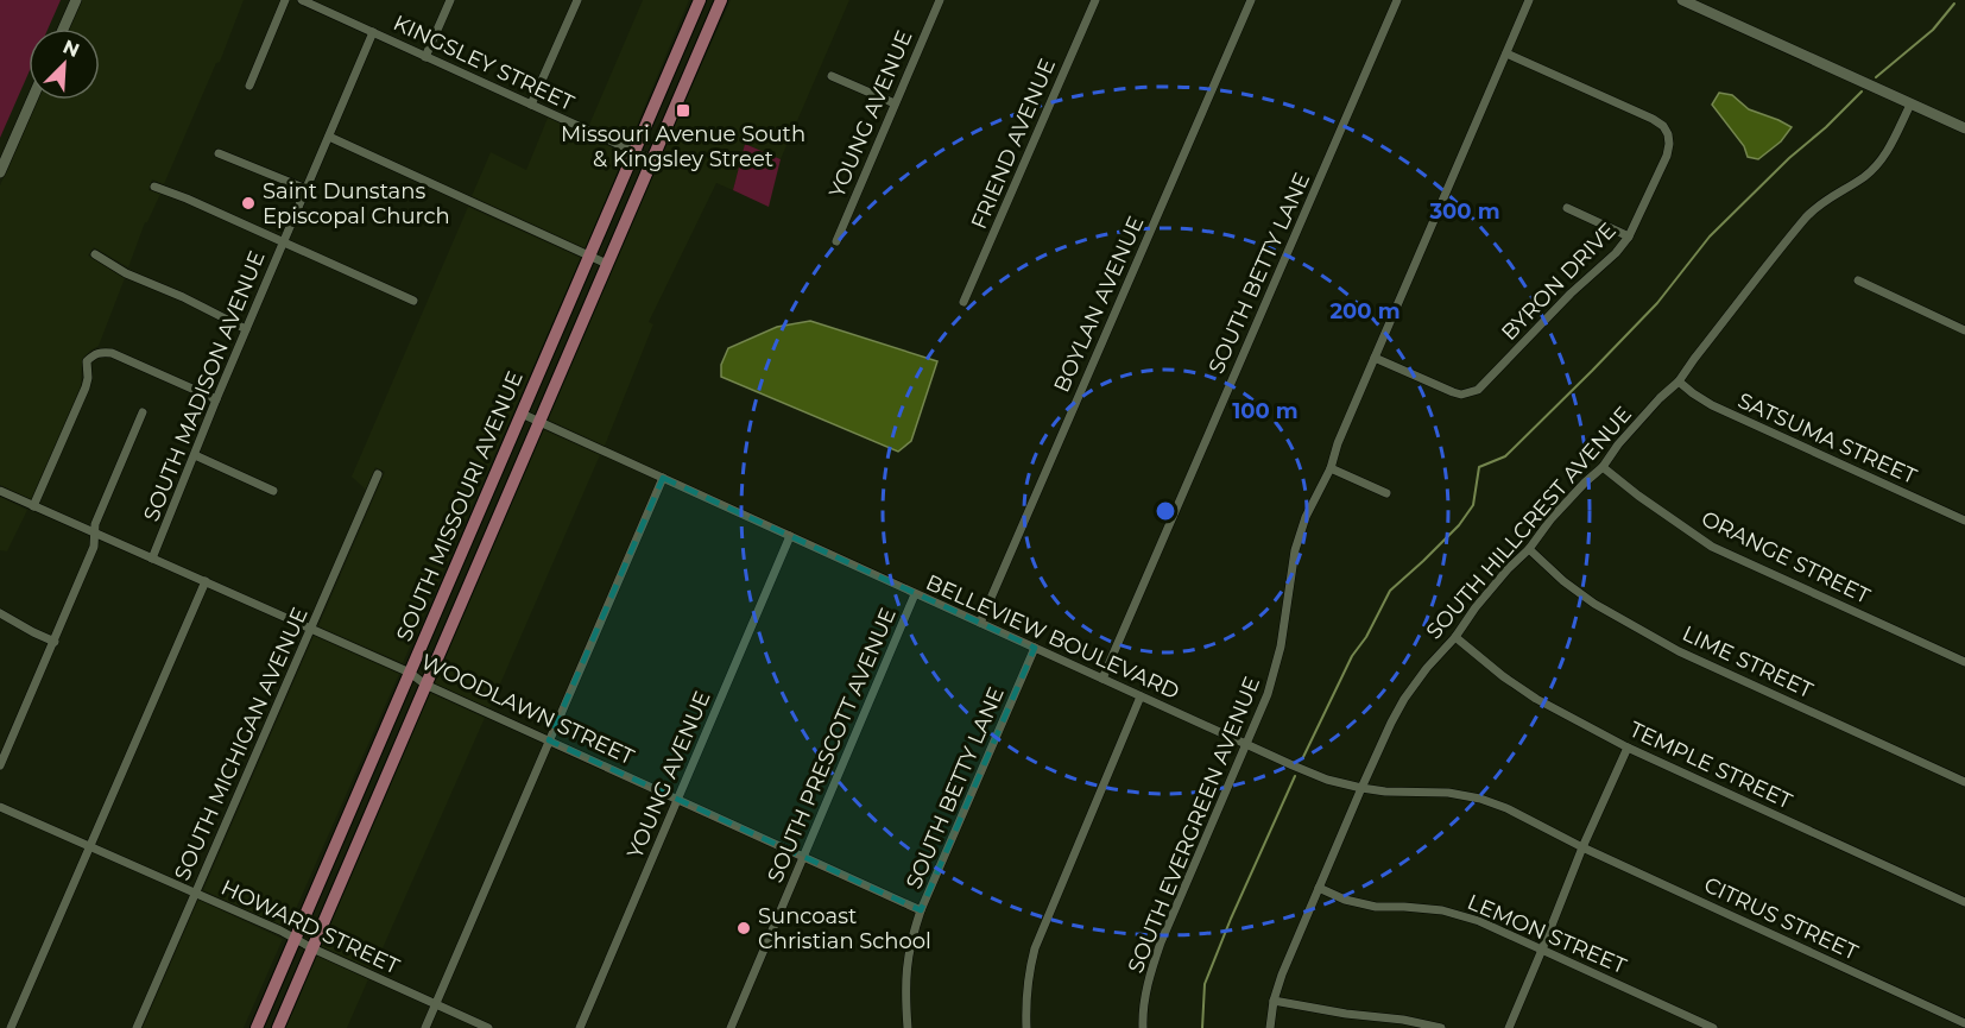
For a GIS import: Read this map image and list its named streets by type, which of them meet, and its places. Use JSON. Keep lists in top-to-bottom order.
{
  "streets": {
    "main road": ["SOUTH MISSOURI AVENUE"],
    "street": [
      "KINGSLEY STREET",
      "YOUNG AVENUE",
      "FRIEND AVENUE",
      "SOUTH BETTY LANE",
      "BYRON DRIVE",
      "BOYLAN AVENUE",
      "SOUTH MADISON AVENUE",
      "SATSUMA STREET",
      "SOUTH HILLCREST AVENUE",
      "ORANGE STREET",
      "BELLEVIEW BOULEVARD",
      "LIME STREET",
      "WOODLAWN STREET",
      "SOUTH MICHIGAN AVENUE",
      "SOUTH PRESCOTT AVENUE",
      "TEMPLE STREET",
      "SOUTH EVERGREEN AVENUE",
      "CITRUS STREET",
      "HOWARD STREET",
      "LEMON STREET"
    ]
  },
  "crossings": [
    ["KINGSLEY STREET", "SOUTH MADISON AVENUE"],
    ["KINGSLEY STREET", "SOUTH MISSOURI AVENUE"],
    ["YOUNG AVENUE", "BELLEVIEW BOULEVARD"],
    ["YOUNG AVENUE", "WOODLAWN STREET"],
    ["SOUTH BETTY LANE", "BELLEVIEW BOULEVARD"],
    ["SOUTH BETTY LANE", "WOODLAWN STREET"],
    ["BYRON DRIVE", "SOUTH EVERGREEN AVENUE"],
    ["BOYLAN AVENUE", "BELLEVIEW BOULEVARD"],
    ["SOUTH MADISON AVENUE", "WOODLAWN STREET"],
    ["SATSUMA STREET", "SOUTH HILLCREST AVENUE"],
    ["SOUTH MISSOURI AVENUE", "BELLEVIEW BOULEVARD"],
    ["SOUTH MISSOURI AVENUE", "WOODLAWN STREET"],
    ["SOUTH MISSOURI AVENUE", "HOWARD STREET"],
    ["SOUTH HILLCREST AVENUE", "ORANGE STREET"],
    ["SOUTH HILLCREST AVENUE", "BELLEVIEW BOULEVARD"],
    ["SOUTH HILLCREST AVENUE", "LIME STREET"],
    ["SOUTH HILLCREST AVENUE", "TEMPLE STREET"],
    ["SOUTH HILLCREST AVENUE", "LEMON STREET"],
    ["BELLEVIEW BOULEVARD", "SOUTH PRESCOTT AVENUE"],
    ["BELLEVIEW BOULEVARD", "SOUTH EVERGREEN AVENUE"],
    ["BELLEVIEW BOULEVARD", "CITRUS STREET"],
    ["WOODLAWN STREET", "SOUTH MICHIGAN AVENUE"],
    ["WOODLAWN STREET", "SOUTH PRESCOTT AVENUE"],
    ["SOUTH MICHIGAN AVENUE", "HOWARD STREET"]
  ],
  "places": {
    "transit": ["Missouri Avenue South & Kingsley Street"],
    "other": ["Saint Dunstans Episcopal Church", "Suncoast Christian School"]
  },
  "north": "top right",
  "rings": ["300 m", "200 m", "100 m"]
}
